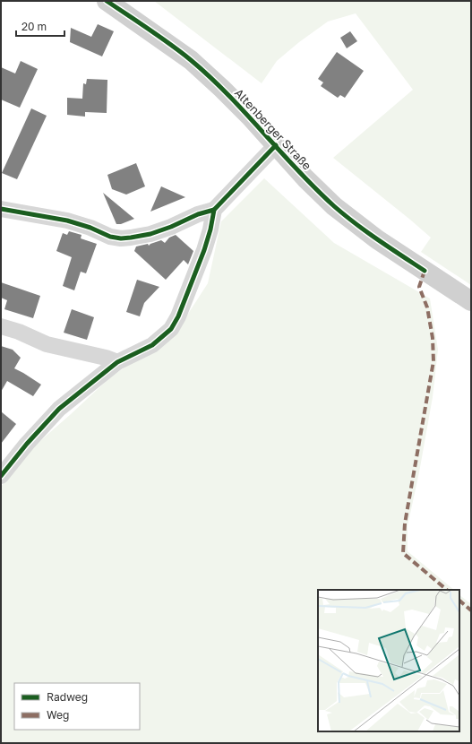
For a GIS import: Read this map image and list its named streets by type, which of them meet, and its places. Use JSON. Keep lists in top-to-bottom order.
{
  "streets": {
    "main road": ["Altenberger Straße"]
  },
  "legend": ["Radweg", "Weg"],
  "scale_bar": "20 m"
}
